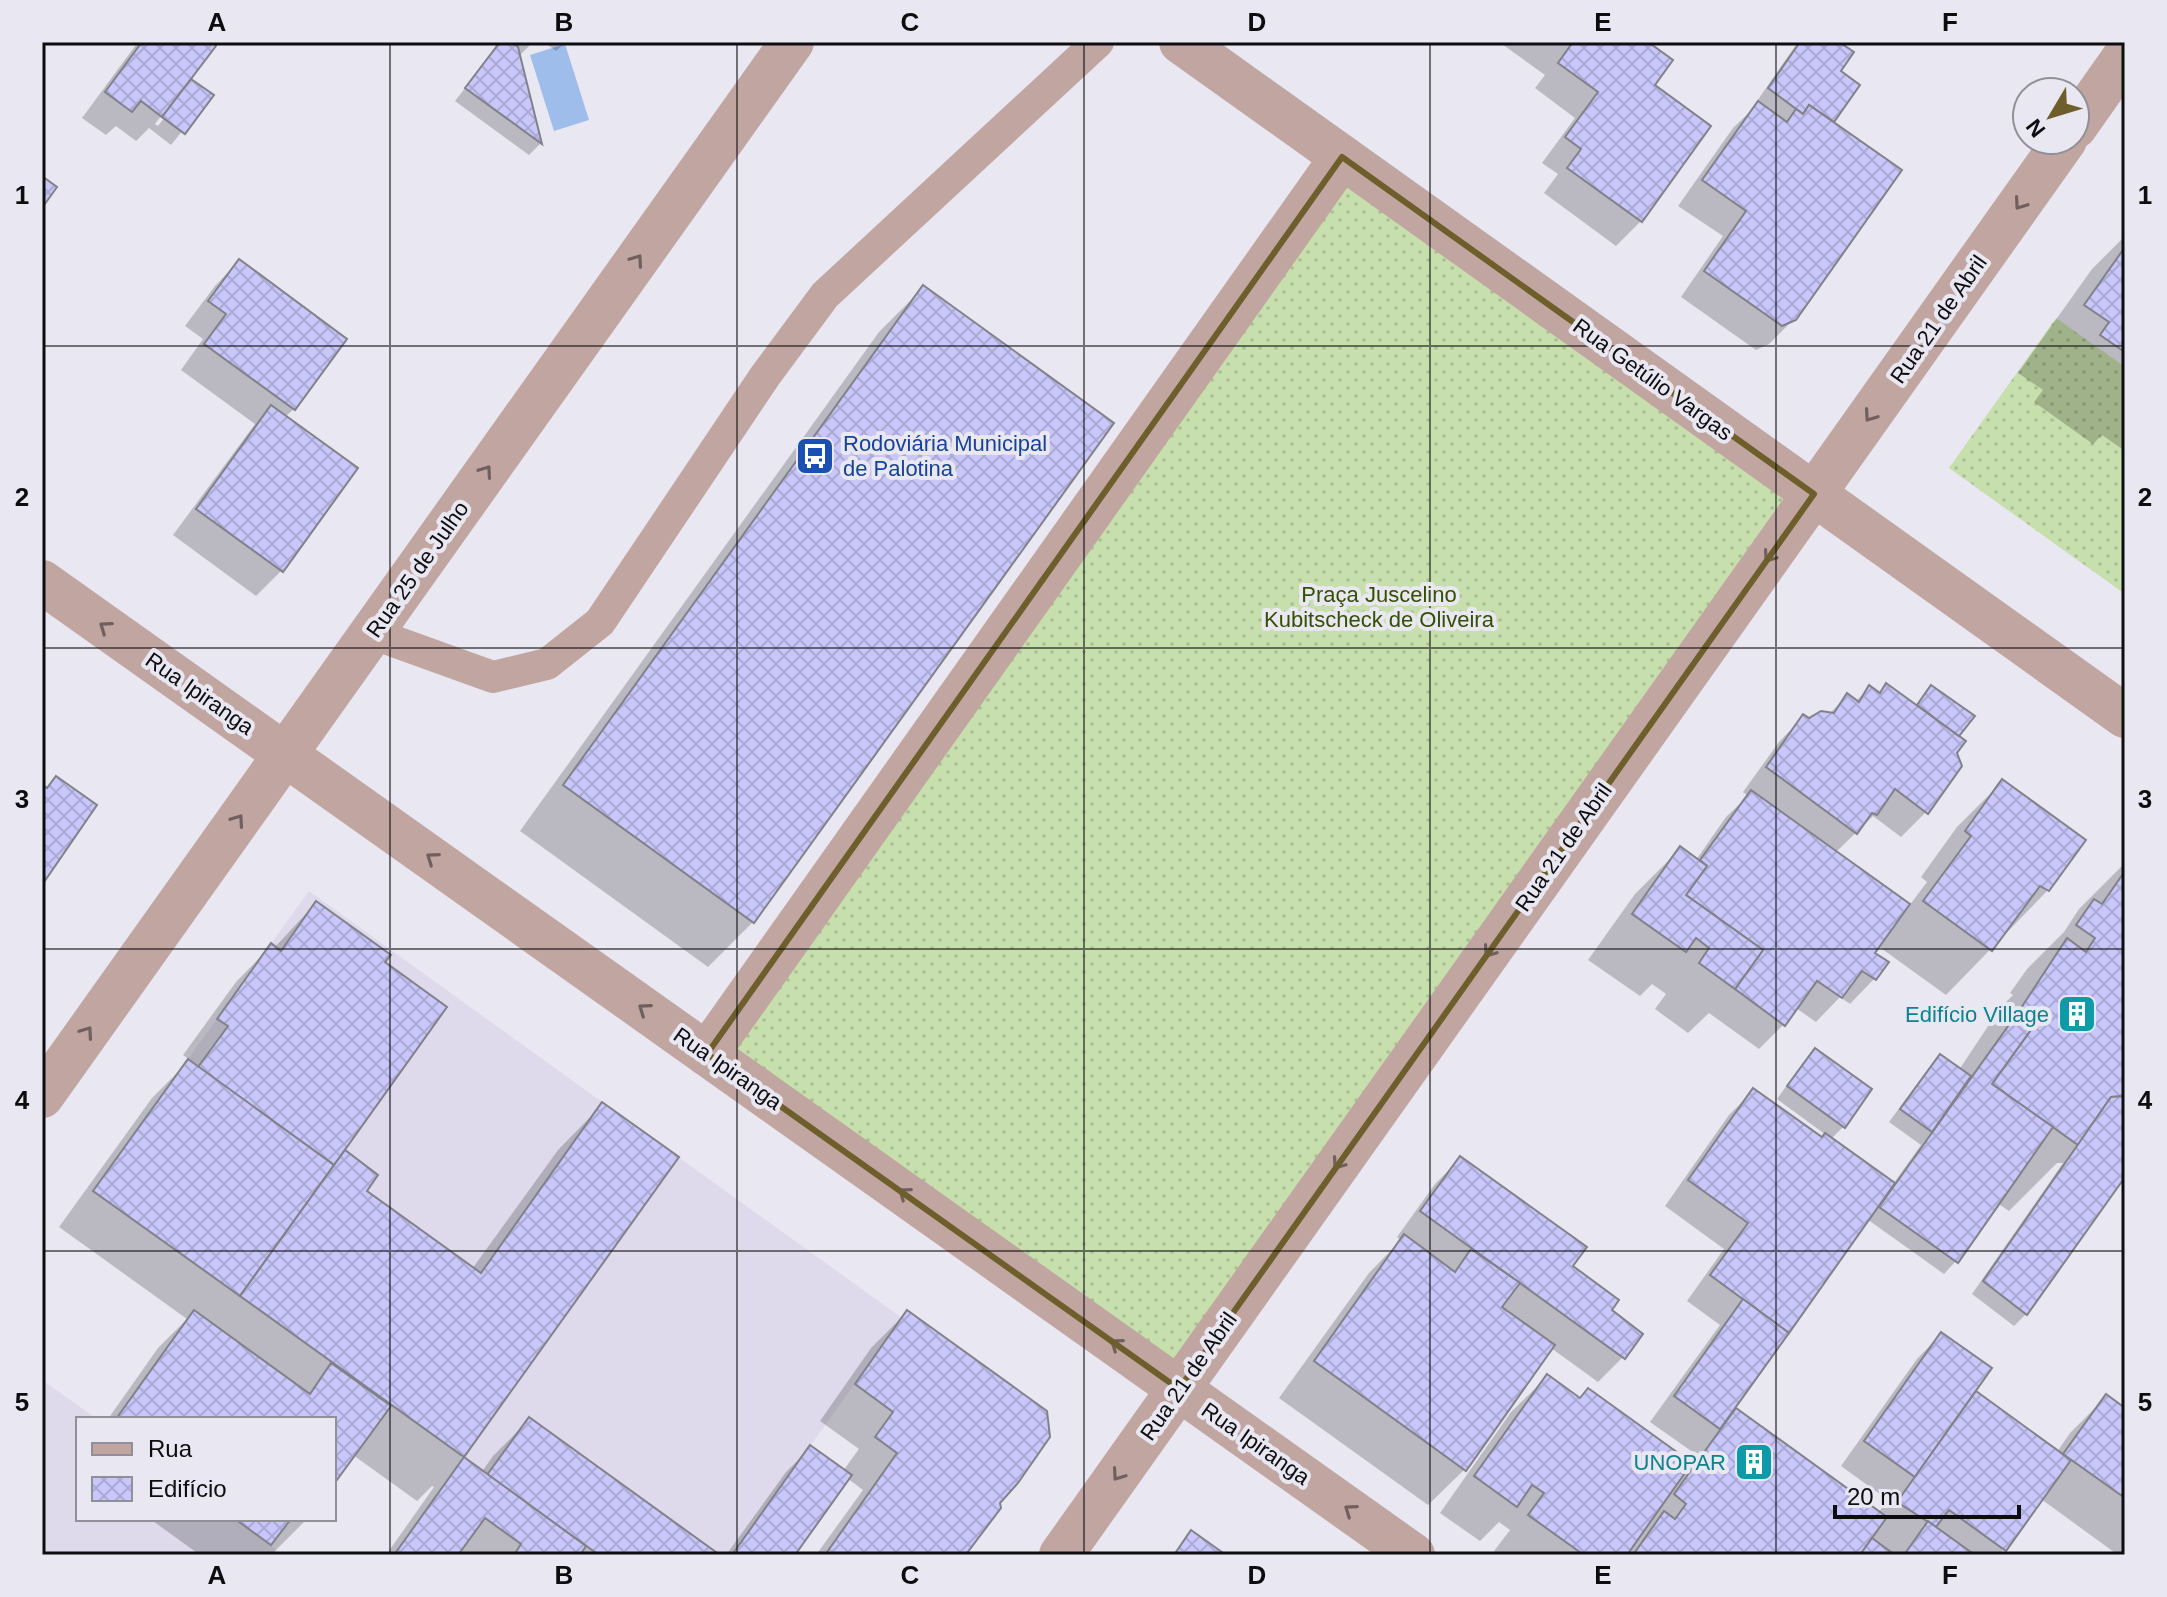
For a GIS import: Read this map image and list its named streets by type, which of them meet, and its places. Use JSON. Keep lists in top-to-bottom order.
{
  "streets": {
    "street": [
      "Rua 21 de Abril",
      "Rua Getúlio Vargas",
      "Rua 25 de Julho",
      "Rua Ipiranga"
    ]
  },
  "crossings": [
    ["Rua 21 de Abril", "Rua Getúlio Vargas"],
    ["Rua 21 de Abril", "Rua Ipiranga"],
    ["Rua 25 de Julho", "Rua Ipiranga"]
  ],
  "one_way": ["Rua 21 de Abril", "Rua 25 de Julho", "Rua Ipiranga"],
  "parks": ["Praça Juscelino Kubitscheck de Oliveira"],
  "places": {
    "bus stop": ["Rodoviária Municipal de Palotina"],
    "building": ["Edifício Village", "UNOPAR"]
  },
  "legend": ["Rua", "Edifício"],
  "scale_bar": "20 m",
  "north": "bottom left",
  "grid": {
    "columns": [
      "A",
      "B",
      "C",
      "D",
      "E",
      "F"
    ],
    "rows": [
      "1",
      "2",
      "3",
      "4",
      "5"
    ]
  }
}
